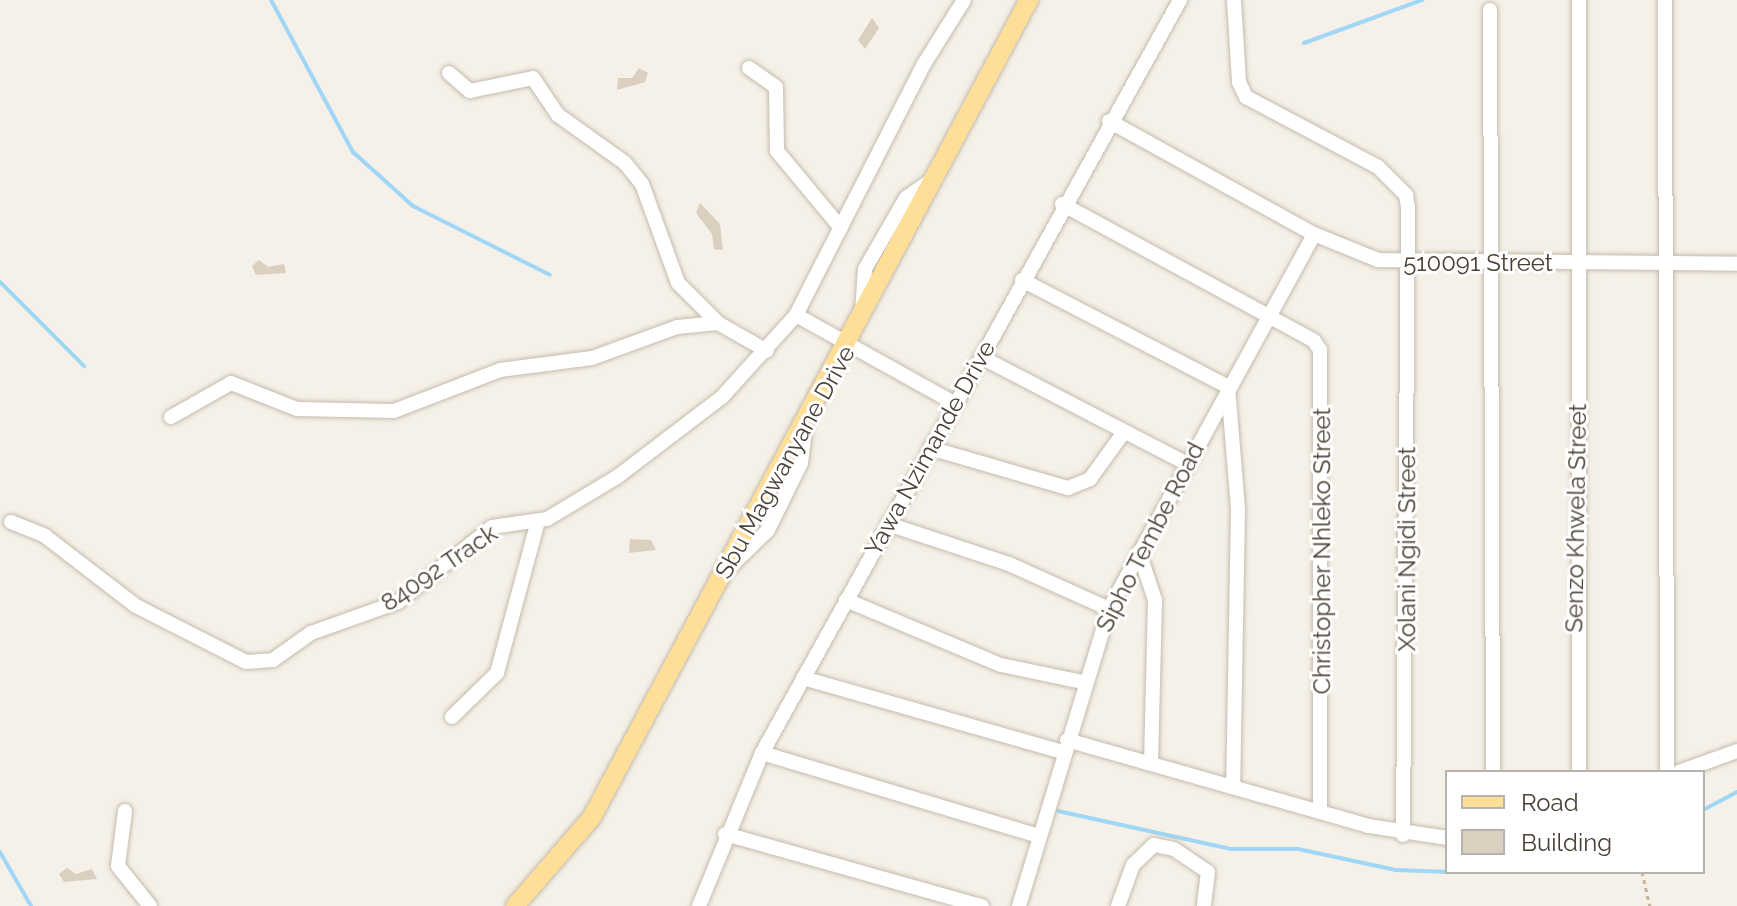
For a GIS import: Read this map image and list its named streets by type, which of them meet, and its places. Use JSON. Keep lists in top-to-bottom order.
{
  "streets": {
    "main road": ["Sbu Magwanyane Drive"],
    "street": [
      "510091 Street",
      "Yawa Nzimande Drive",
      "Senzo Khwela Street",
      "Sipho Tembe Road",
      "Xolani Ngidi Street",
      "Christopher Nhleko Street",
      "84092 Track"
    ]
  },
  "crossings": [
    ["510091 Street", "Yawa Nzimande Drive"],
    ["510091 Street", "Senzo Khwela Street"],
    ["510091 Street", "Sipho Tembe Road"],
    ["510091 Street", "Xolani Ngidi Street"],
    ["Yawa Nzimande Drive", "Christopher Nhleko Street"],
    ["Sipho Tembe Road", "Christopher Nhleko Street"]
  ],
  "legend": ["Road", "Building"]
}
